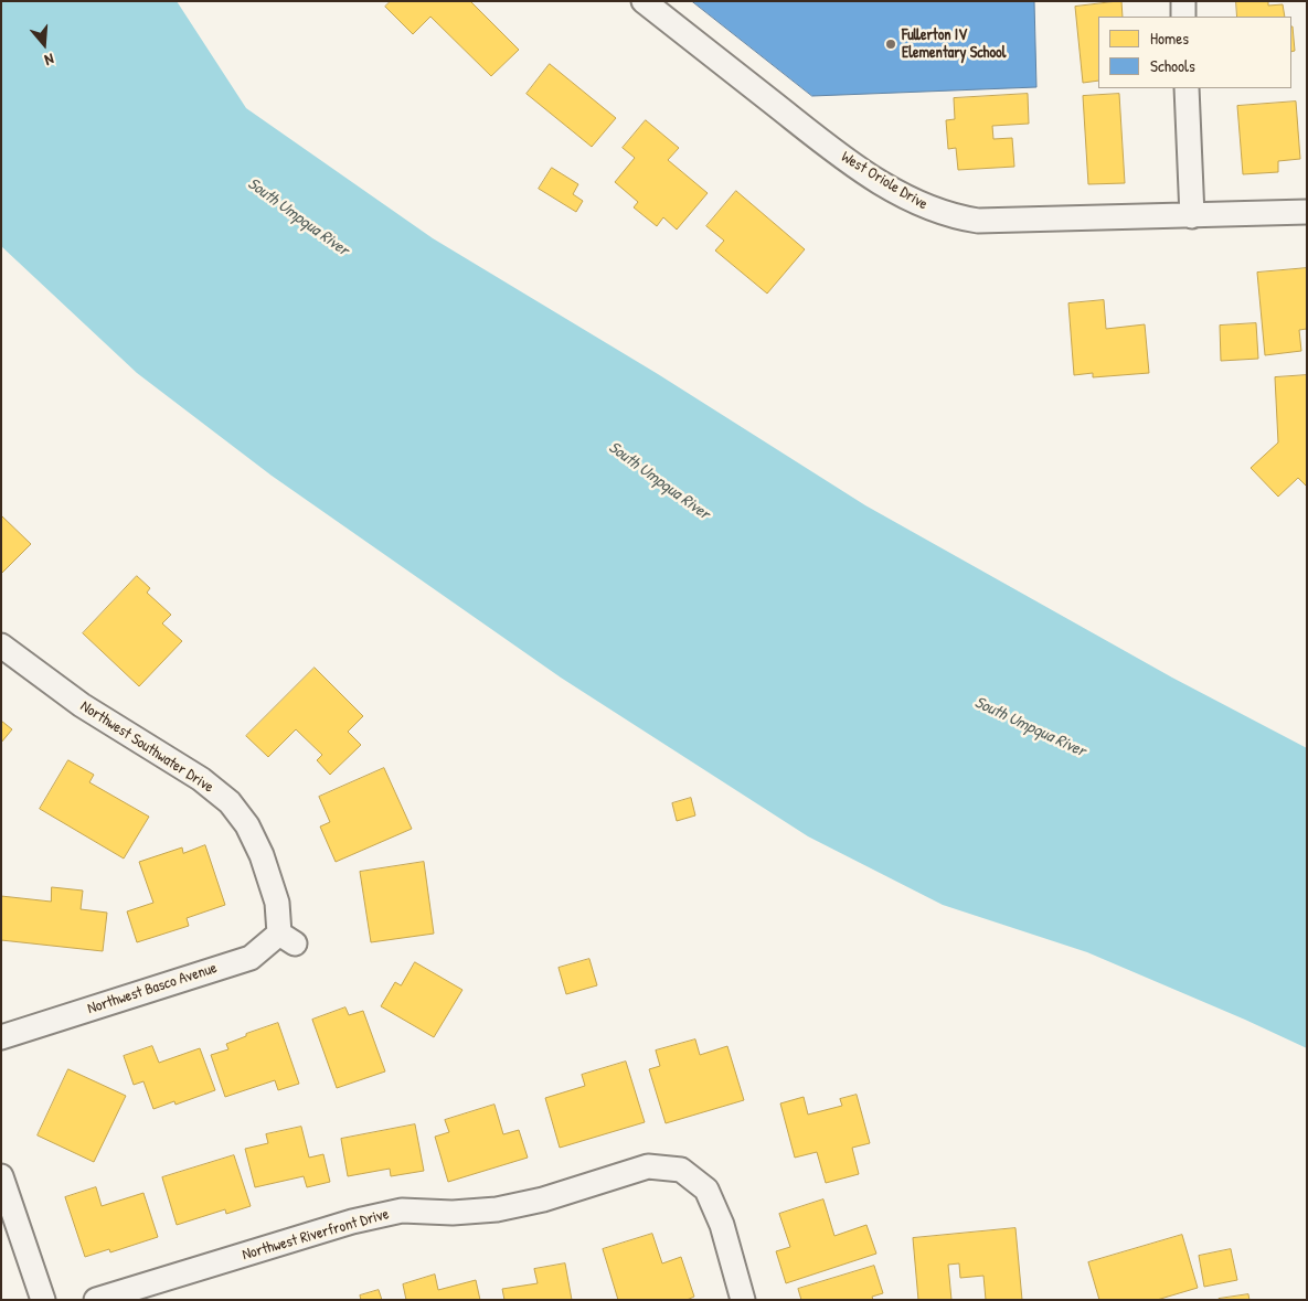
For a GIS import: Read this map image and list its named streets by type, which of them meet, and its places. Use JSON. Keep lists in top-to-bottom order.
{
  "streets": {
    "street": [
      "West Oriole Drive",
      "Northwest Southwater Drive",
      "Northwest Basco Avenue",
      "Northwest Riverfront Drive"
    ]
  },
  "crossings": [
    ["Northwest Southwater Drive", "Northwest Basco Avenue"]
  ],
  "water": ["South Umpqua River"],
  "places": ["Fullerton IV Elementary School"],
  "legend": ["Homes", "Schools"],
  "north": "bottom"
}
